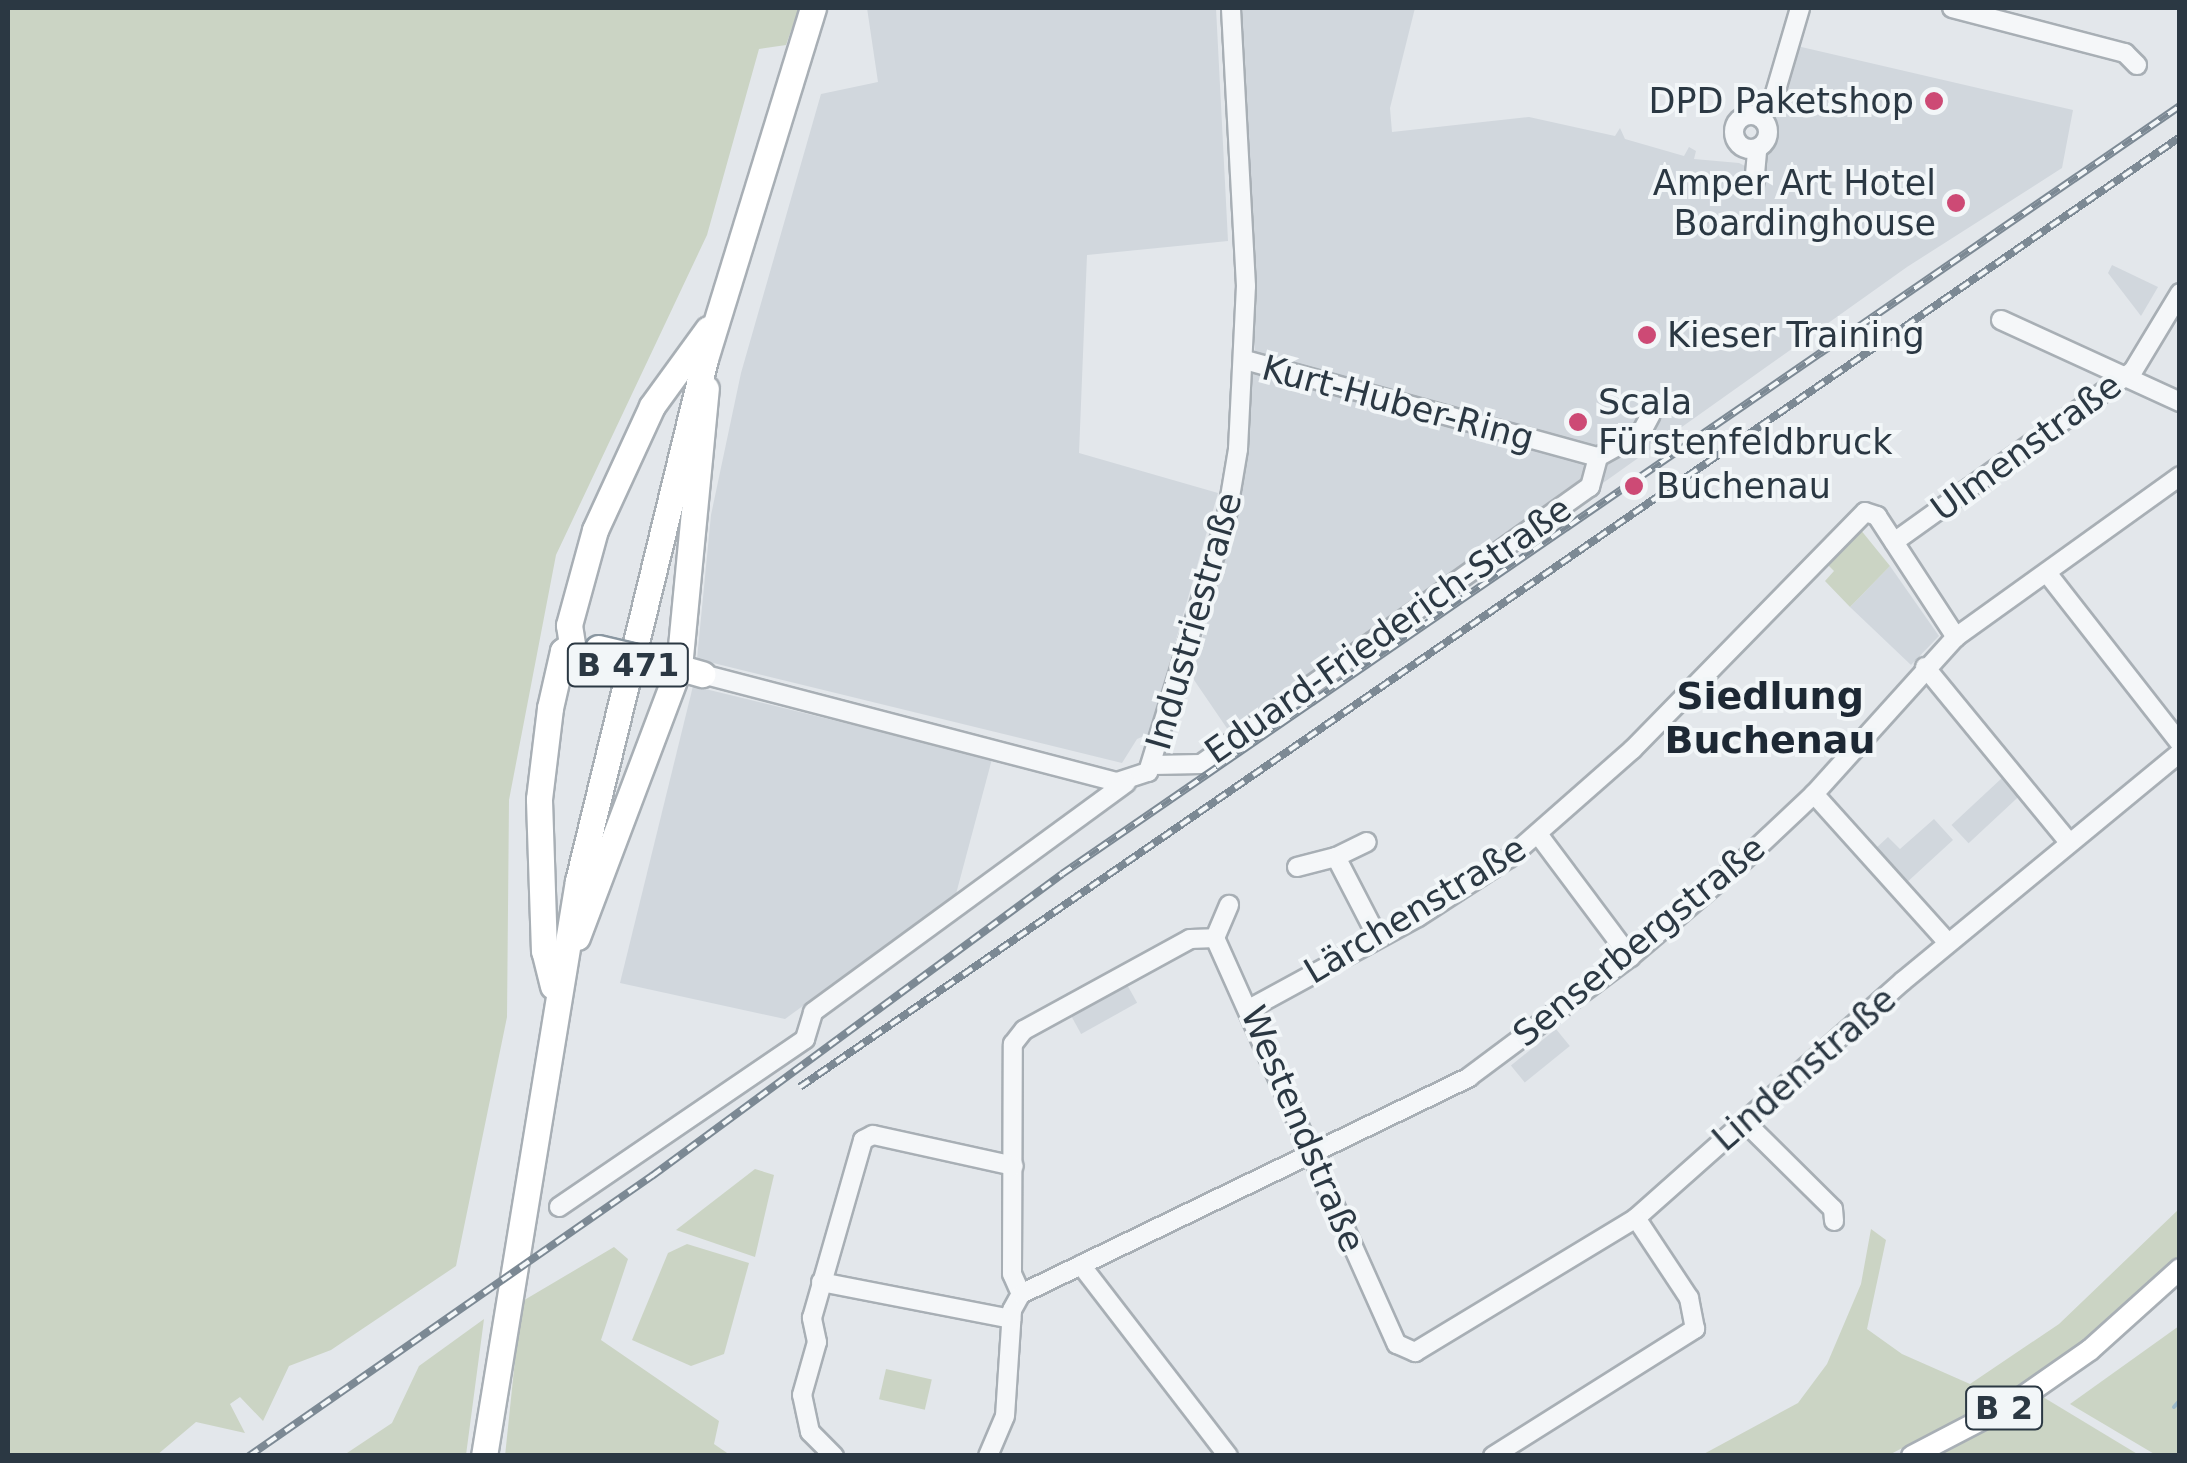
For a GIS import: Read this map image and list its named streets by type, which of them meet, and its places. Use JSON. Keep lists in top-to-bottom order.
{
  "streets": {
    "highway": ["B 471"],
    "main road": ["B 2"],
    "street": [
      "Kurt-Huber-Ring",
      "Ulmenstraße",
      "Industriestraße",
      "Eduard-Friederich-Straße",
      "Lärchenstraße",
      "Senserbergstraße",
      "Lindenstraße",
      "Westendstraße"
    ]
  },
  "crossings": [
    ["Kurt-Huber-Ring", "Industriestraße"],
    ["Kurt-Huber-Ring", "Eduard-Friederich-Straße"],
    ["Ulmenstraße", "Lärchenstraße"],
    ["Industriestraße", "Eduard-Friederich-Straße"],
    ["Lärchenstraße", "Westendstraße"],
    ["Senserbergstraße", "Westendstraße"],
    ["Lindenstraße", "Westendstraße"]
  ],
  "districts": ["Siedlung Buchenau"],
  "places": [
    "DPD Paketshop",
    "Amper Art Hotel Boardinghouse",
    "Kieser Training",
    "Scala Fürstenfeldbruck",
    "Buchenau"
  ]
}
